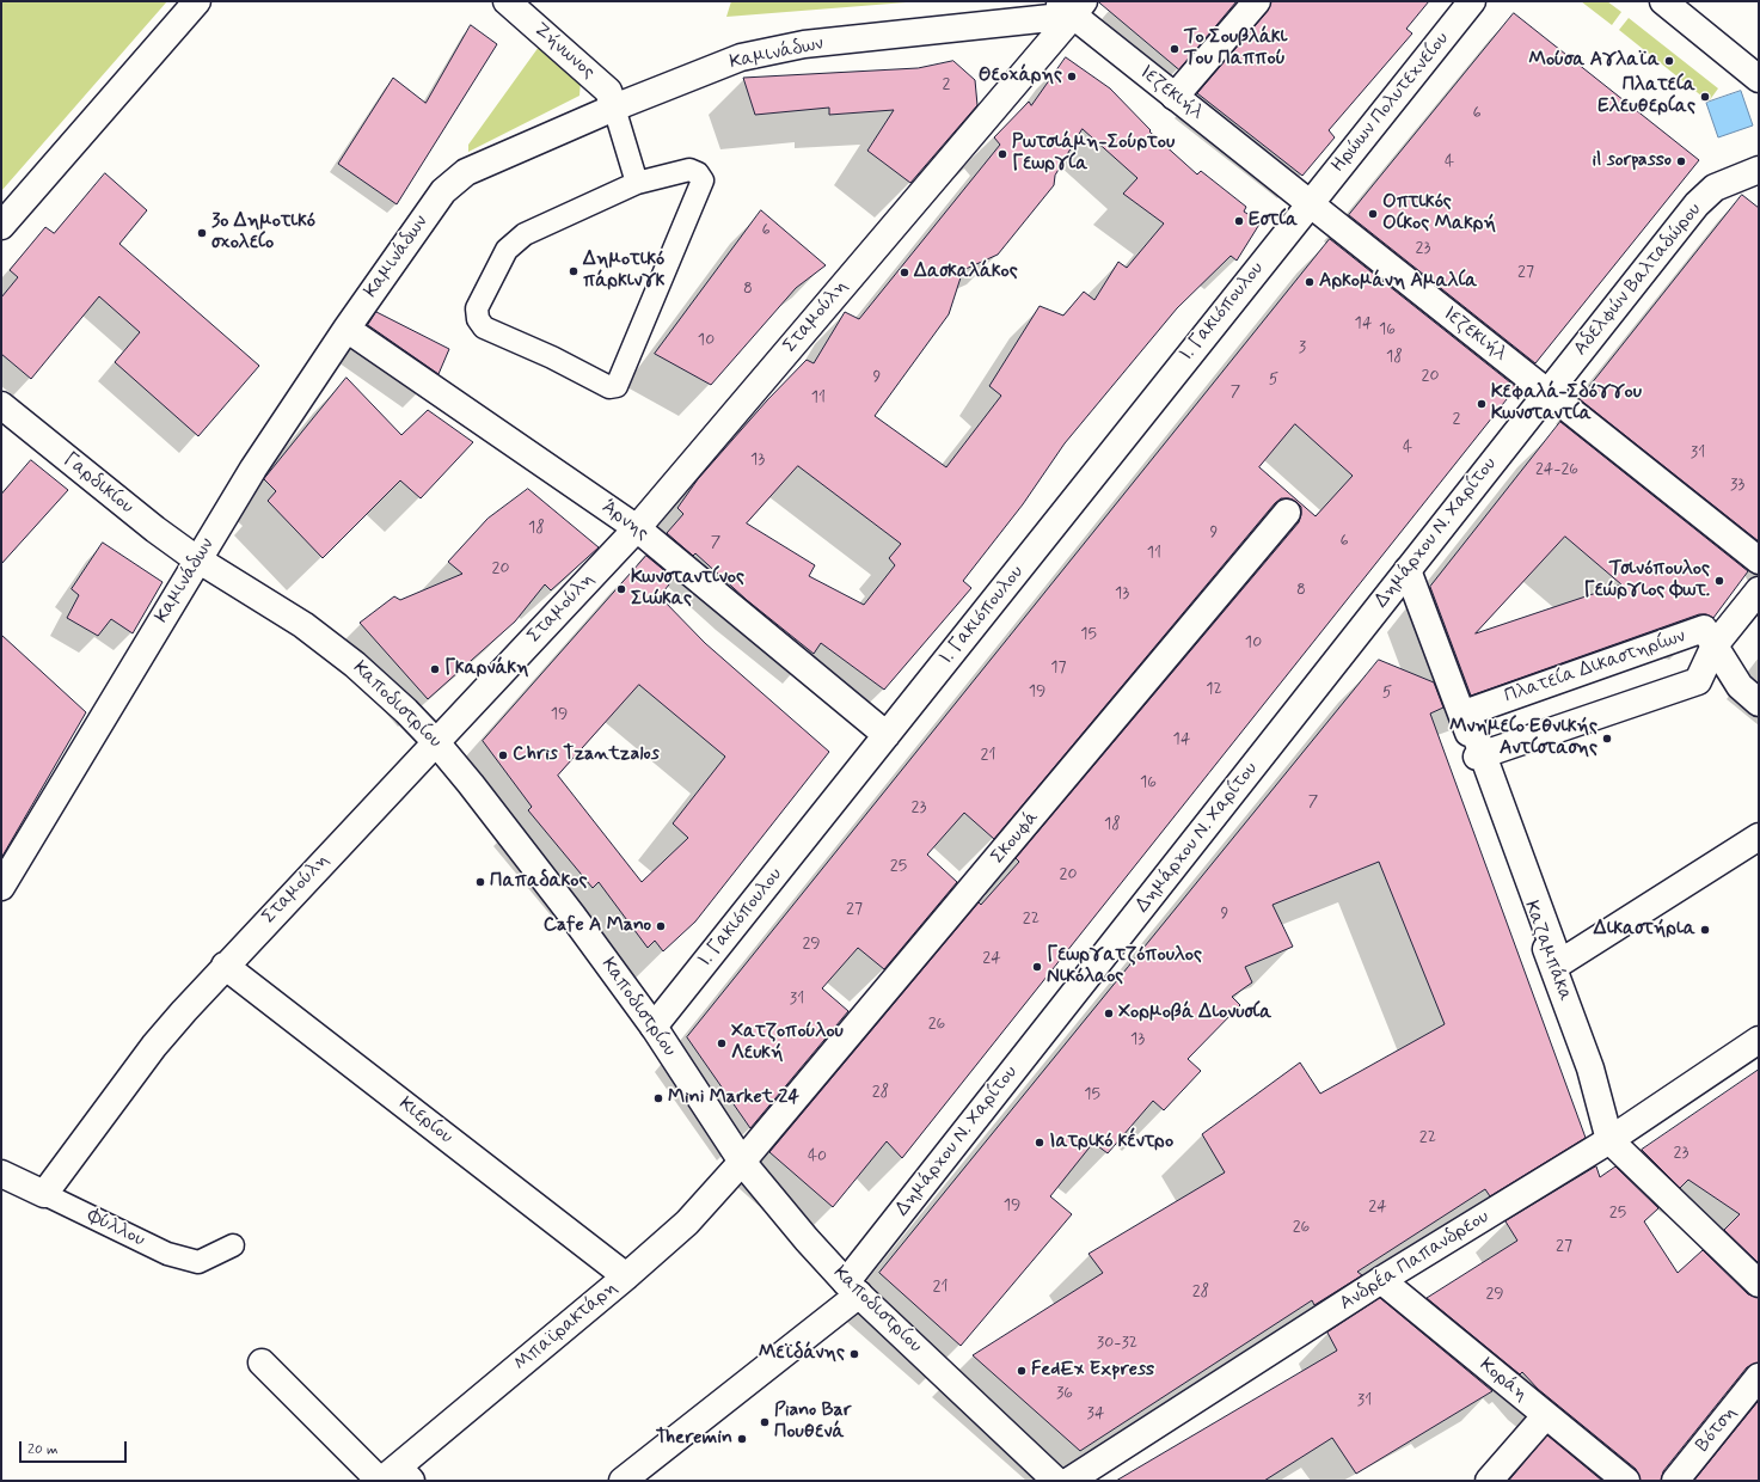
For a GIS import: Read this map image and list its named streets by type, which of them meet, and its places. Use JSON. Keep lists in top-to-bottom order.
{
  "streets": {
    "street": [
      "Ζήνωνος",
      "Καμινάδων",
      "Ιεζεκιήλ",
      "Ηρώων Πολυτεχνείου",
      "Αδελφών Βαλταδώρου",
      "Ι. Γακιόπουλου",
      "Σταμούλη",
      "Γαρδικίου",
      "Άρνης",
      "Δημάρχου Ν. Χαρίτου",
      "Πλατεία Δικαστηρίων",
      "Καποδιστρίου",
      "Σκουφά",
      "Καζαμπάκα",
      "Κιερίου",
      "Φύλλου",
      "Ανδρέα Παπανδρεου",
      "Μπαϊρακτάρη",
      "Κοράη",
      "Βότση"
    ]
  },
  "crossings": [
    ["Ζήνωνος", "Καμινάδων"],
    ["Καμινάδων", "Ιεζεκιήλ"],
    ["Καμινάδων", "Σταμούλη"],
    ["Καμινάδων", "Γαρδικίου"],
    ["Καμινάδων", "Άρνης"],
    ["Καμινάδων", "Καποδιστρίου"],
    ["Ιεζεκιήλ", "Ηρώων Πολυτεχνείου"],
    ["Ιεζεκιήλ", "Αδελφών Βαλταδώρου"],
    ["Ιεζεκιήλ", "Ι. Γακιόπουλου"],
    ["Ιεζεκιήλ", "Σταμούλη"],
    ["Ιεζεκιήλ", "Δημάρχου Ν. Χαρίτου"],
    ["Ηρώων Πολυτεχνείου", "Ι. Γακιόπουλου"],
    ["Αδελφών Βαλταδώρου", "Δημάρχου Ν. Χαρίτου"],
    ["Ι. Γακιόπουλου", "Άρνης"],
    ["Ι. Γακιόπουλου", "Καποδιστρίου"],
    ["Σταμούλη", "Άρνης"],
    ["Σταμούλη", "Καποδιστρίου"],
    ["Σταμούλη", "Κιερίου"],
    ["Σταμούλη", "Φύλλου"],
    ["Γαρδικίου", "Καποδιστρίου"],
    ["Δημάρχου Ν. Χαρίτου", "Καποδιστρίου"],
    ["Δημάρχου Ν. Χαρίτου", "Καζαμπάκα"],
    ["Πλατεία Δικαστηρίων", "Καζαμπάκα"],
    ["Καποδιστρίου", "Σκουφά"],
    ["Καποδιστρίου", "Μπαϊρακτάρη"],
    ["Σκουφά", "Μπαϊρακτάρη"],
    ["Καζαμπάκα", "Ανδρέα Παπανδρεου"],
    ["Κιερίου", "Μπαϊρακτάρη"],
    ["Ανδρέα Παπανδρεου", "Κοράη"]
  ],
  "places": [
    "Το Σουβλάκι Του Παππού",
    "Μούσα Αγλαϊα",
    "Θεοχάρης",
    "Πλατεία Ελευθερίας",
    "Ρωτσιάμη-Σούρτου Γεωργία",
    "il sorpasso",
    "Οπτικός Οίκος Μακρή",
    "Εστία",
    "3ο Δημοτικό σχολείο",
    "Δημοτικό πάρκινγκ",
    "Δασκαλάκος",
    "Αρκομάνη Αμαλία",
    "Κεφαλά-Σδόγγου Κωνσταντία",
    "Τσινόπουλος Γεώργιος Φωτ.",
    "Κωνσταντίνος Σιώκας",
    "Γκαρνάκη",
    "Μνημείο Εθνικής Αντίστασης",
    "Chris Tzantzalos",
    "Παπαδακος",
    "Cafe A Mano",
    "Δικαστήρια",
    "Γεωργατζόπουλος Νικόλαος",
    "Χορμοβά Διονυσία",
    "Χατζοπούλου Λευκή",
    "Mini Market 24",
    "Ιατρικό κέντρο",
    "Μεϊδάνης",
    "FedEx Express",
    "Piano Bar Πουθενά",
    "Theremin"
  ],
  "house_numbers": [
    "2",
    "6",
    "4",
    "6",
    "23",
    "27",
    "8",
    "14",
    "16",
    "10",
    "3",
    "18",
    "20",
    "9",
    "5",
    "7",
    "11",
    "2",
    "4",
    "31",
    "13",
    "24-26",
    "33",
    "18",
    "9",
    "6",
    "7",
    "11",
    "20",
    "8",
    "13",
    "15",
    "10",
    "17",
    "12",
    "19",
    "5",
    "19",
    "14",
    "21",
    "16",
    "7",
    "23",
    "18",
    "25",
    "20",
    "27",
    "9",
    "22",
    "29",
    "24",
    "31",
    "26",
    "13",
    "28",
    "15",
    "22",
    "23",
    "40",
    "19",
    "24",
    "25",
    "26",
    "27",
    "21",
    "28",
    "29",
    "30-32",
    "36",
    "31",
    "34"
  ],
  "scale_bar": "20 m"
}
